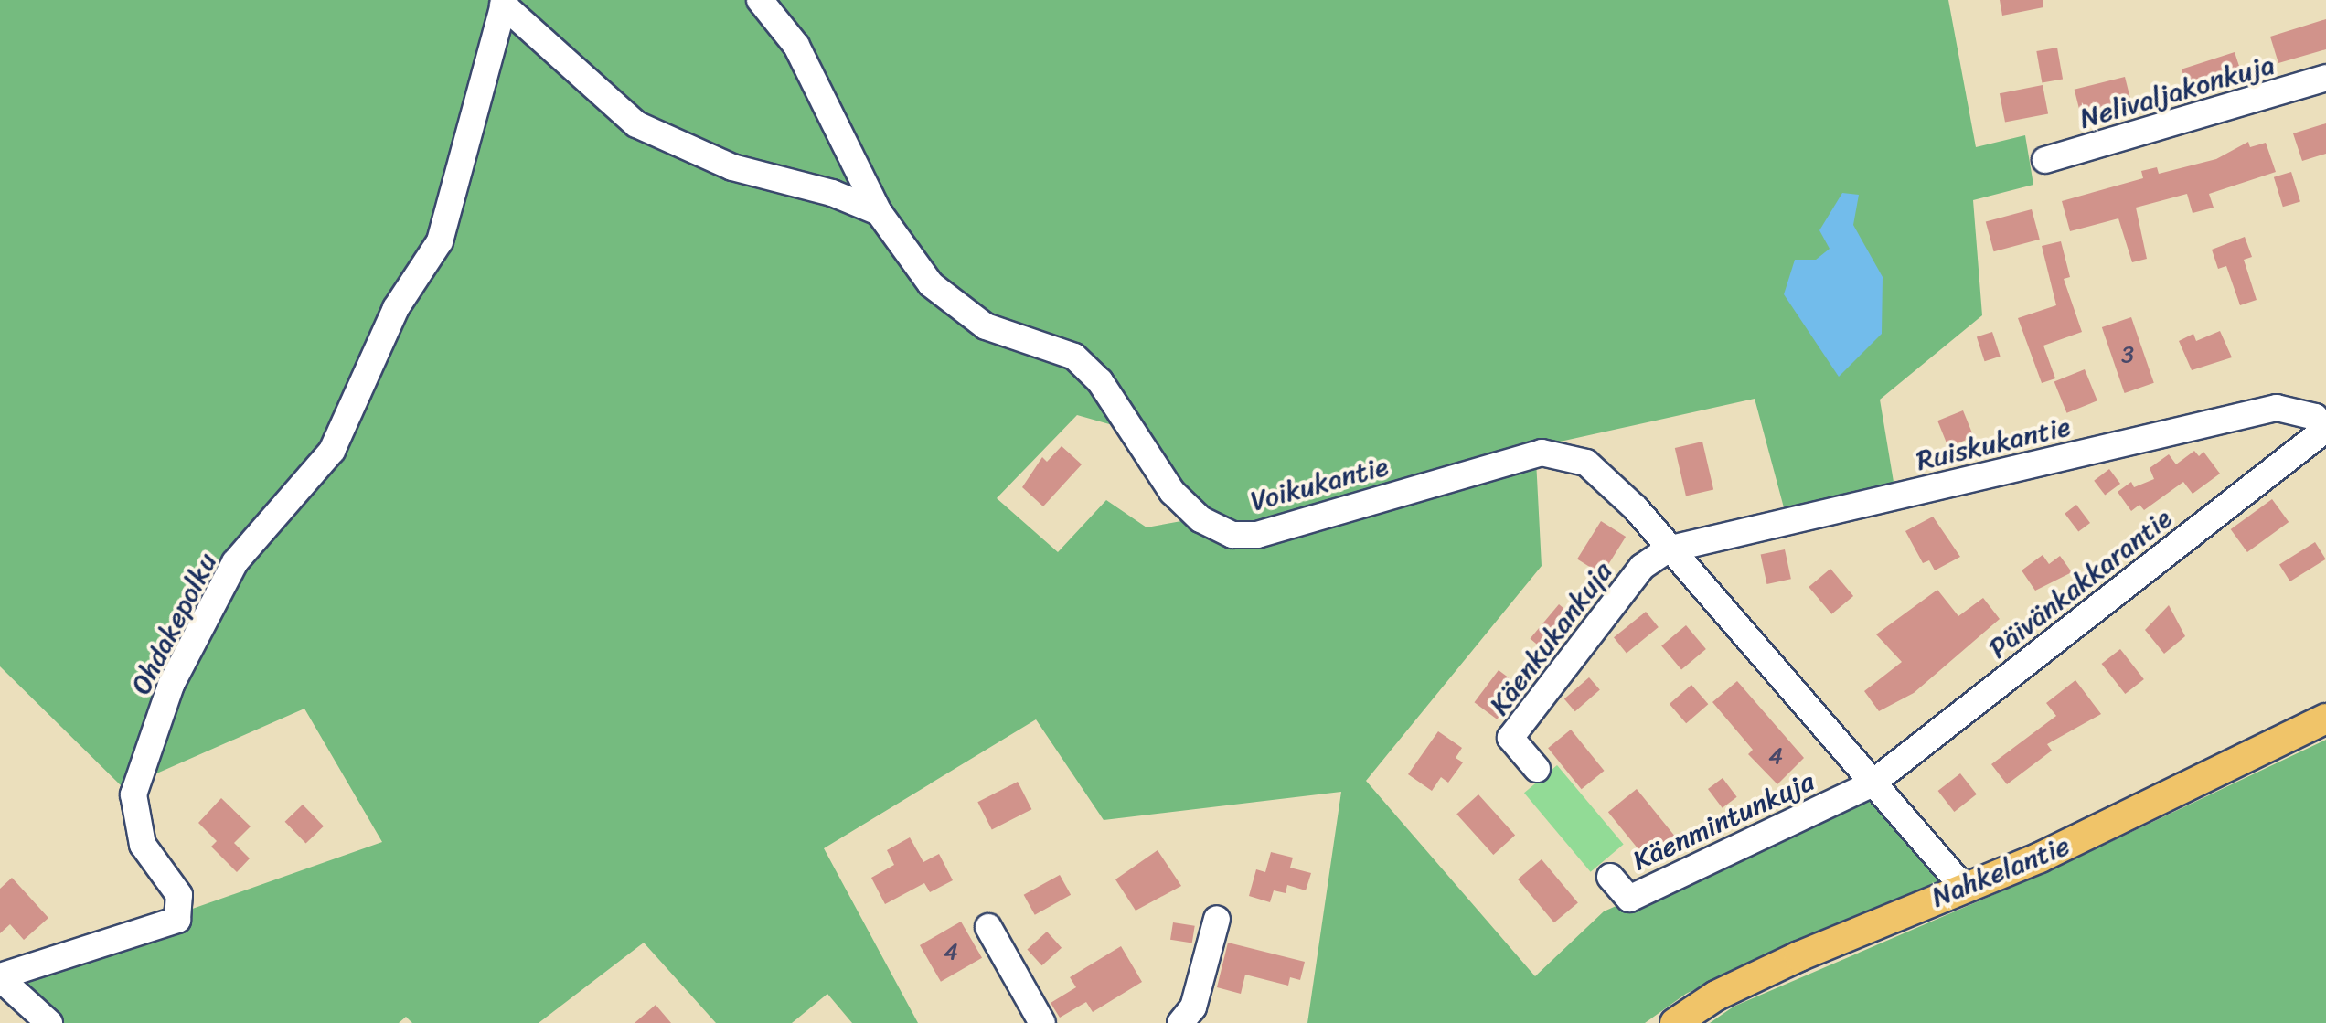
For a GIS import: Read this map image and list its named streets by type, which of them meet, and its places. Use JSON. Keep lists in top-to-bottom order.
{
  "streets": {
    "main road": ["Nahkelantie"],
    "street": [
      "Nelivaljakonkuja",
      "Ruiskukantie",
      "Voikukantie",
      "Päivänkakkarantie",
      "Ohdakepolku",
      "Käenkukankuja",
      "Käenmintunkuja"
    ]
  },
  "crossings": [
    ["Ruiskukantie", "Voikukantie"],
    ["Ruiskukantie", "Päivänkakkarantie"],
    ["Ruiskukantie", "Käenkukankuja"],
    ["Voikukantie", "Päivänkakkarantie"],
    ["Voikukantie", "Käenkukankuja"],
    ["Voikukantie", "Käenmintunkuja"],
    ["Voikukantie", "Nahkelantie"],
    ["Päivänkakkarantie", "Käenmintunkuja"]
  ],
  "house_numbers": ["3", "4", "4"]
}
